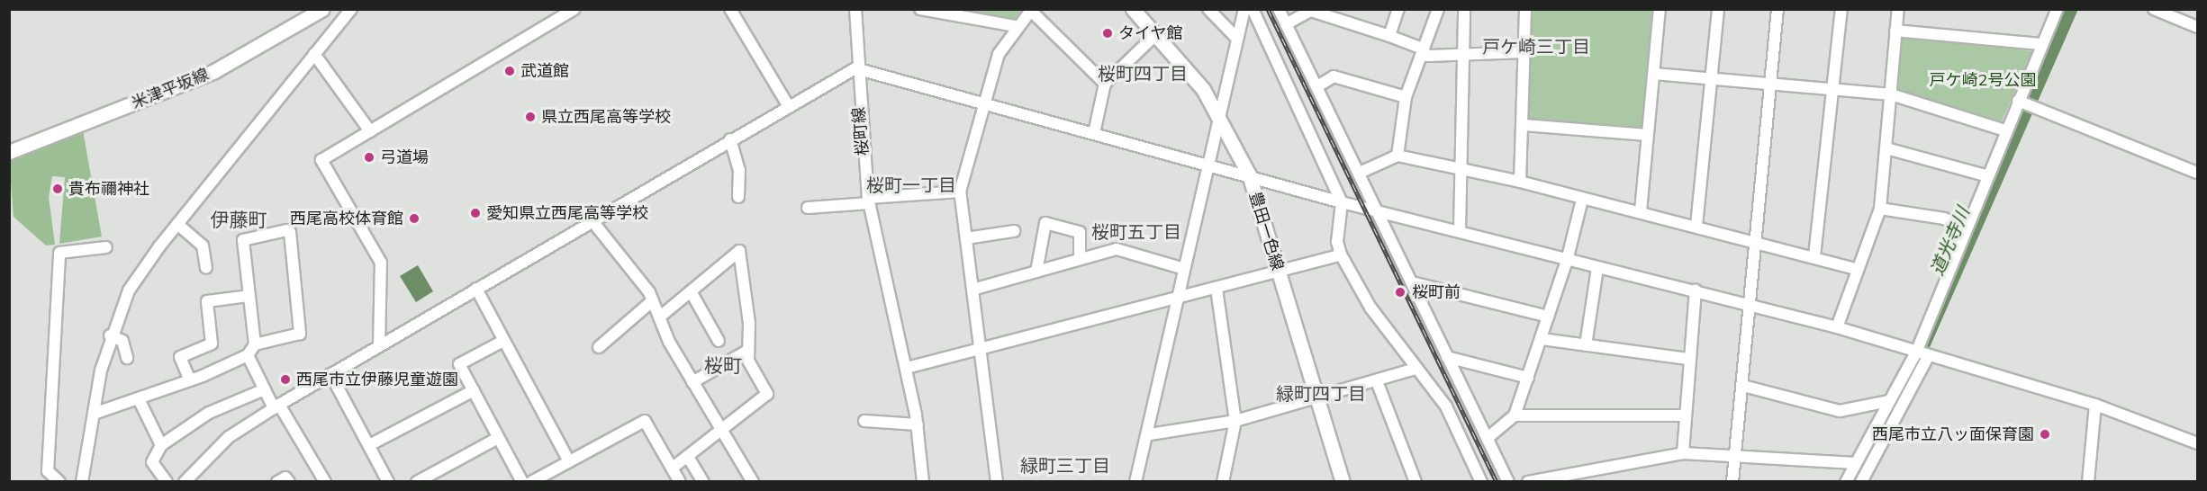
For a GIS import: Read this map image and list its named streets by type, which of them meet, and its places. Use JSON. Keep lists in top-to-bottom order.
{
  "streets": {
    "main road": ["米津平坂線", "豊田一色線"],
    "street": ["桜町線"]
  },
  "districts": [
    "戸ケ崎三丁目",
    "桜町四丁目",
    "桜町一丁目",
    "伊藤町",
    "桜町五丁目",
    "桜町",
    "緑町四丁目",
    "緑町三丁目"
  ],
  "water": ["道光寺川"],
  "parks": ["戸ケ崎2号公園"],
  "places": [
    "タイヤ館",
    "武道館",
    "県立西尾高等学校",
    "弓道場",
    "貴布禰神社",
    "愛知県立西尾高等学校",
    "西尾高校体育館",
    "桜町前",
    "西尾市立伊藤児童遊園",
    "西尾市立八ッ面保育園"
  ]
}
